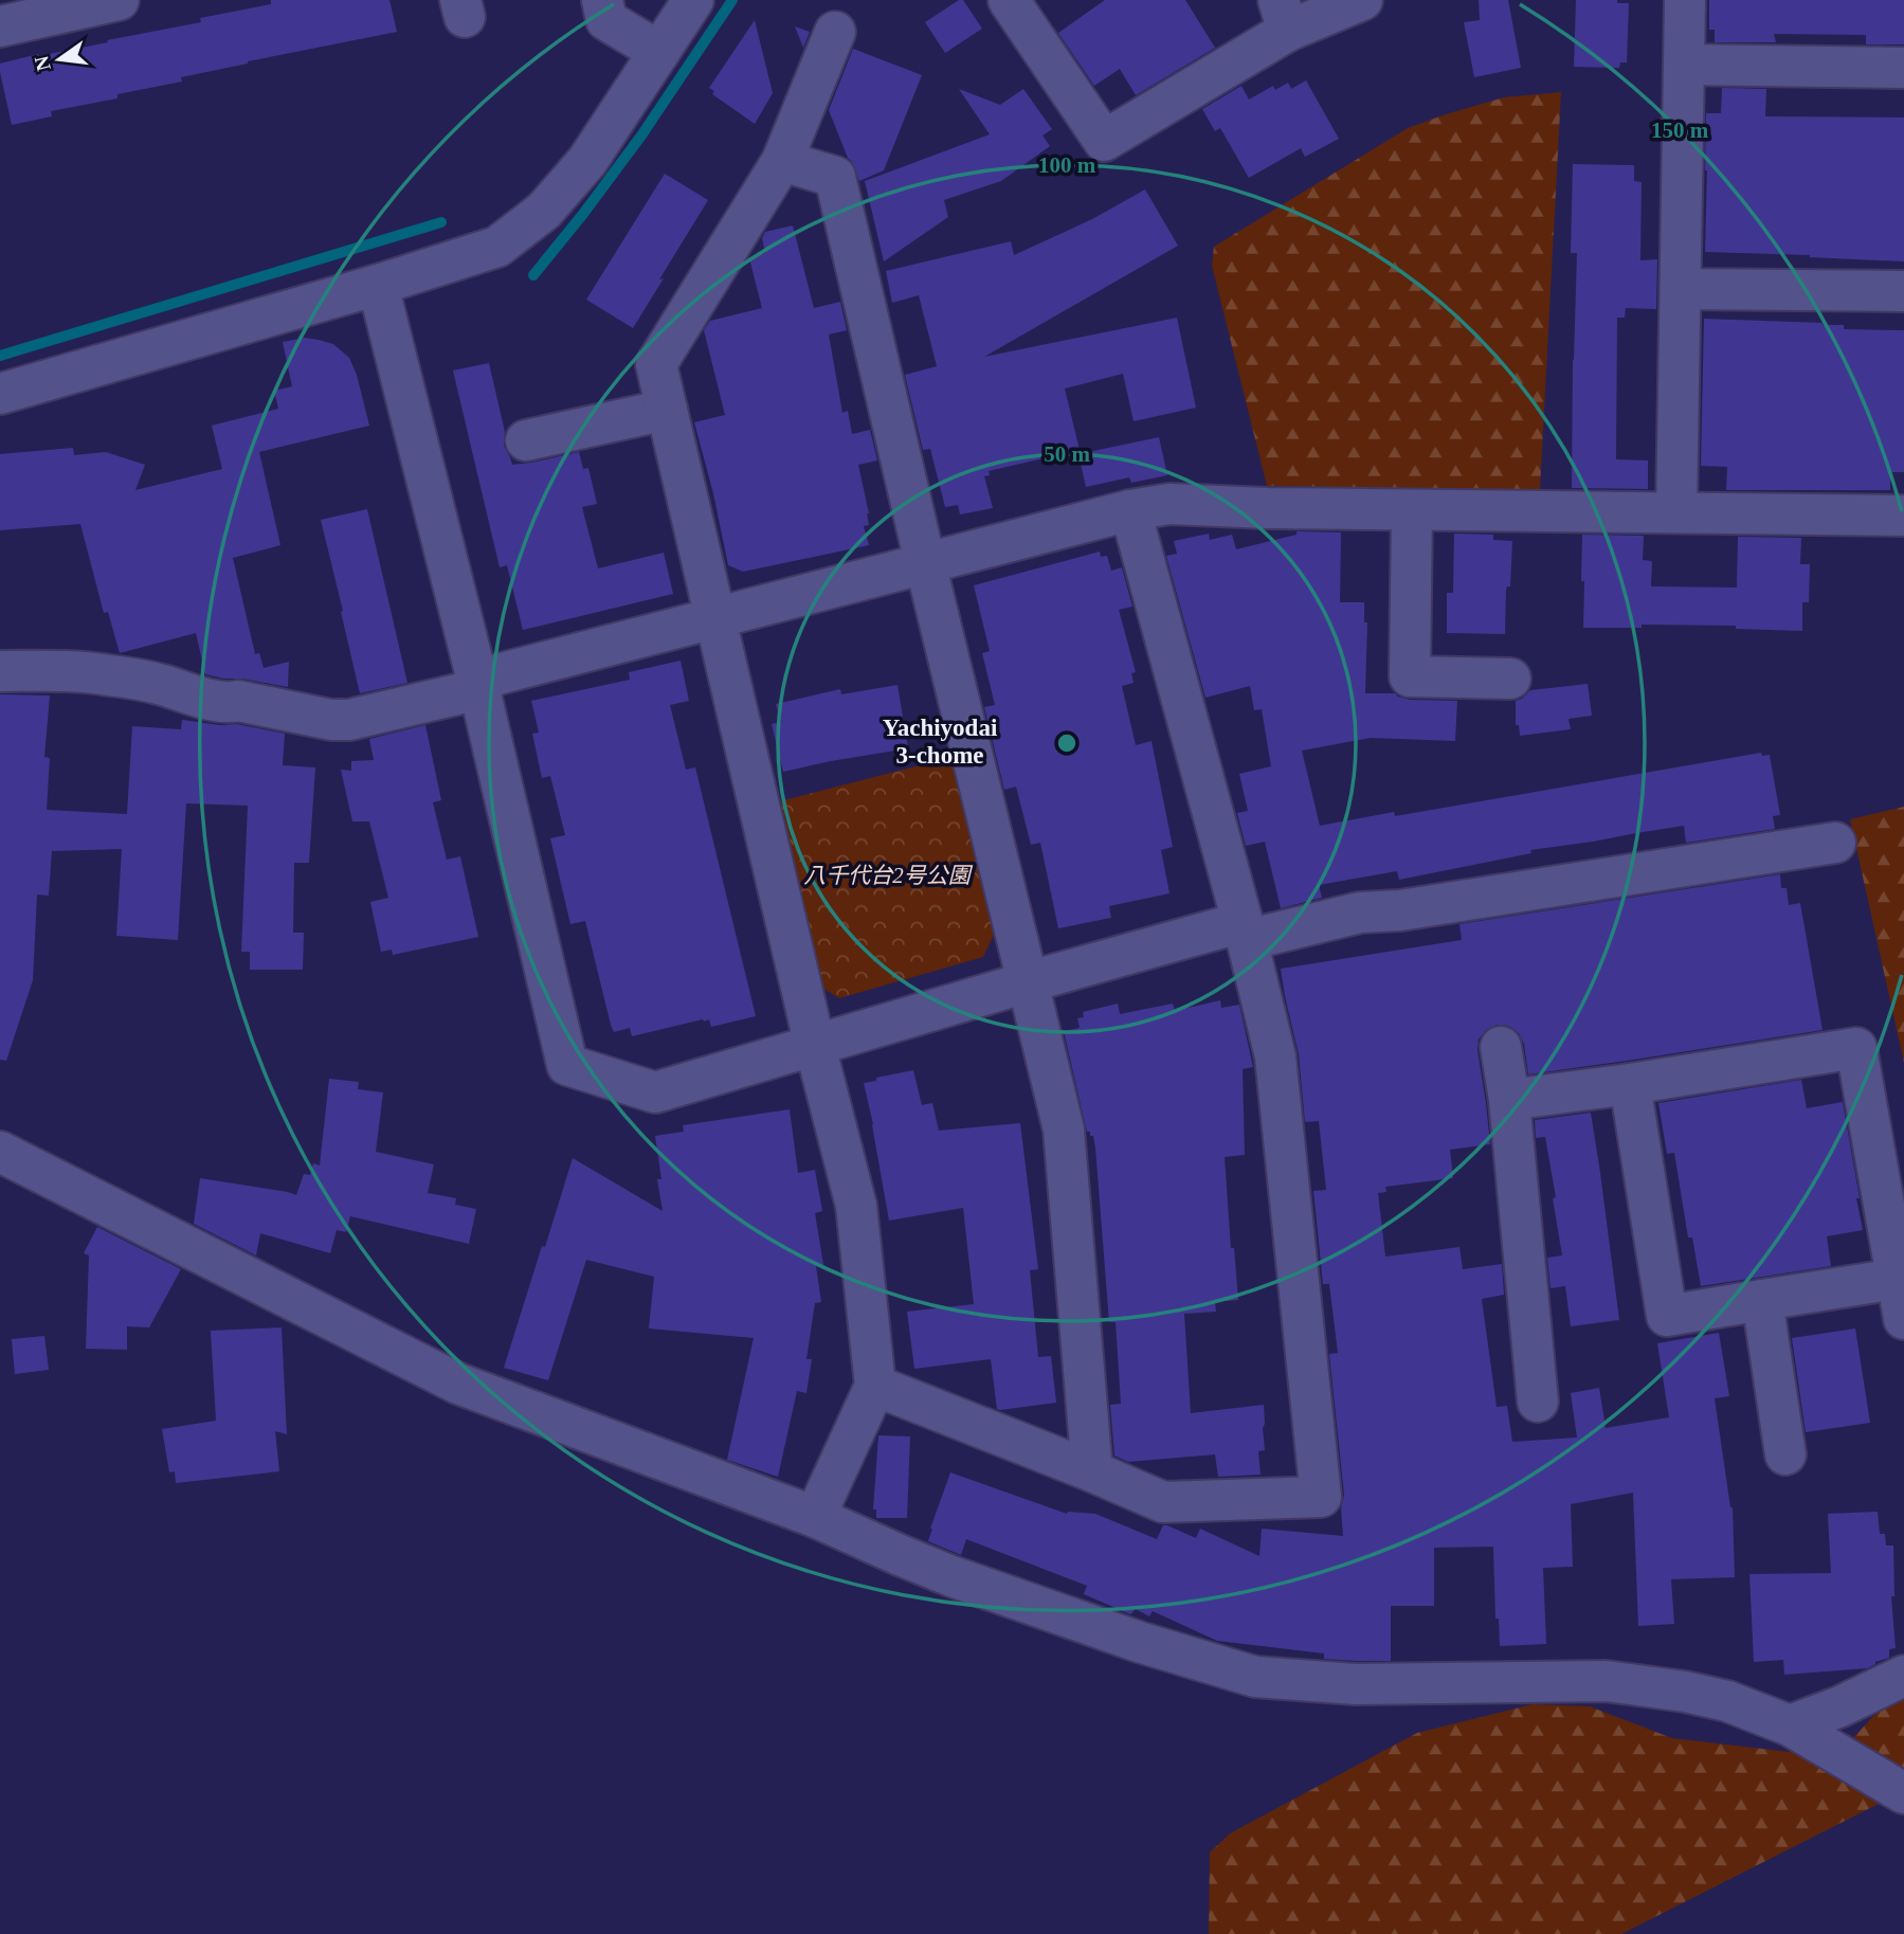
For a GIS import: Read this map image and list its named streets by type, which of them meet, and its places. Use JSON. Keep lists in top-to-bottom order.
{
  "districts": ["Yachiyodai 3-chome"],
  "parks": ["八千代台2号公園"],
  "north": "left",
  "rings": ["150 m", "100 m", "50 m"]
}
